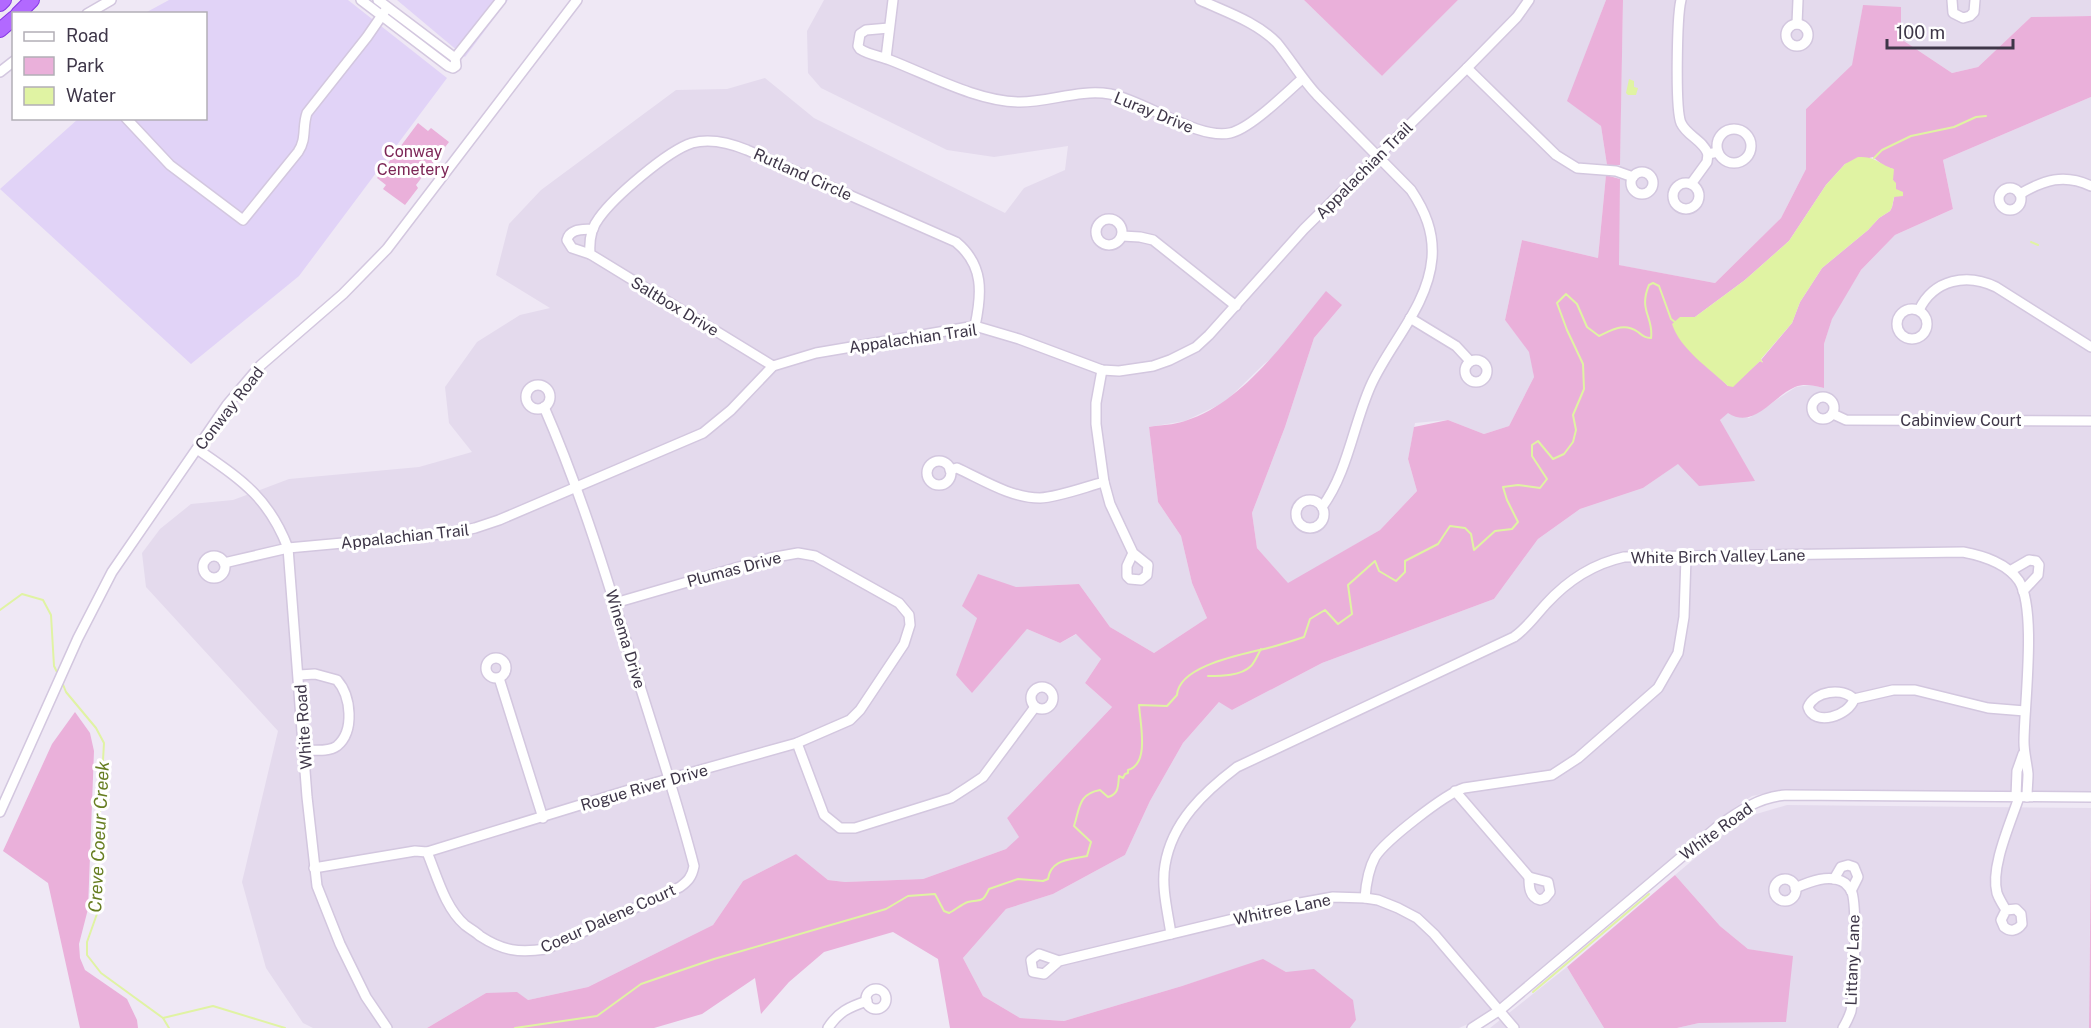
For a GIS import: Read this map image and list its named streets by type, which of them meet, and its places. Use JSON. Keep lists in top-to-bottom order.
{
  "streets": {
    "street": [
      "Luray Drive",
      "Appalachian Trail",
      "Rutland Circle",
      "Saltbox Drive",
      "Conway Road",
      "Cabinview Court",
      "White Birch Valley Lane",
      "Plumas Drive",
      "Winema Drive",
      "White Road",
      "Rogue River Drive",
      "Whitree Lane",
      "Coeur Dalene Court",
      "Littany Lane"
    ]
  },
  "crossings": [
    ["Appalachian Trail", "Rutland Circle"],
    ["Appalachian Trail", "Saltbox Drive"],
    ["Appalachian Trail", "Winema Drive"],
    ["Appalachian Trail", "White Road"],
    ["Rutland Circle", "Saltbox Drive"],
    ["Conway Road", "White Road"],
    ["White Birch Valley Lane", "White Road"],
    ["White Birch Valley Lane", "Whitree Lane"],
    ["Plumas Drive", "Winema Drive"],
    ["Plumas Drive", "Rogue River Drive"],
    ["Winema Drive", "Rogue River Drive"],
    ["Winema Drive", "Coeur Dalene Court"],
    ["White Road", "Rogue River Drive"],
    ["White Road", "Whitree Lane"],
    ["Rogue River Drive", "Coeur Dalene Court"]
  ],
  "water": ["Creve Coeur Creek"],
  "parks": ["Conway Cemetery"],
  "legend": ["Road", "Park", "Water"],
  "scale_bar": "100 m"
}
